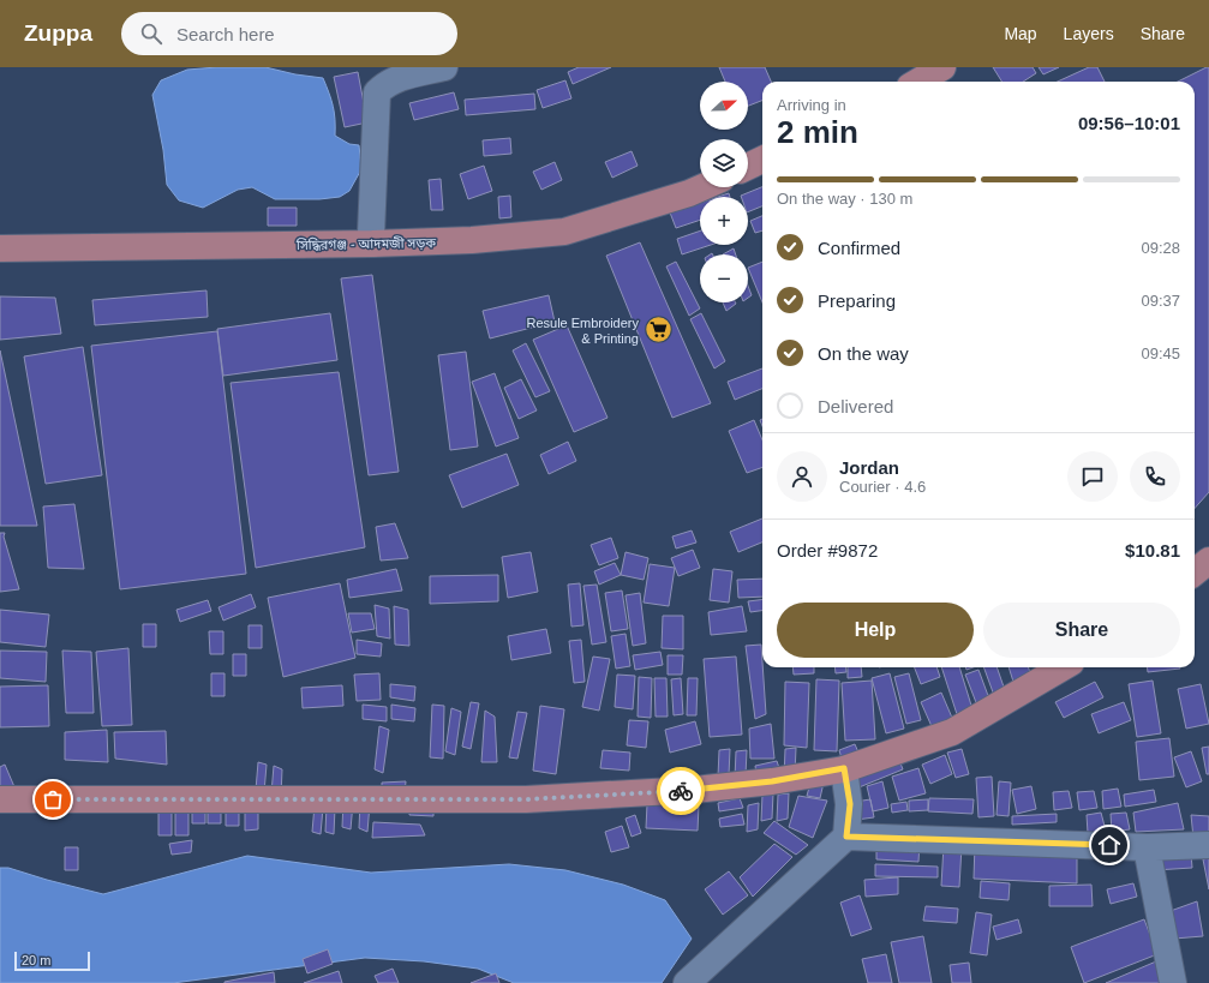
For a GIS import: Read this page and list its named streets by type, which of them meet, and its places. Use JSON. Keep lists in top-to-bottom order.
{
  "streets": {
    "main road": ["সিদ্ধিরগঞ্জ - আদমজী সড়ক"]
  },
  "places": {
    "supermarket": ["Resule Embroidery & Printing"]
  },
  "scale_bar": "20 m",
  "north": "right",
  "page": {
    "header": "Zuppa",
    "search": "Search here",
    "nav": ["Map", "Layers", "Share"],
    "map_buttons": ["+", "−"],
    "heading": ["2 min", "Arriving in", "09:56–10:01"],
    "panel": [
      "Jordan",
      "Courier · 4.6",
      "Order #9872",
      "$10.81"
    ],
    "bar": "On the way · 130 m",
    "list": [
      ["Confirmed", "09:28"],
      ["Preparing", "09:37"],
      ["On the way", "09:45"],
      "Delivered"
    ],
    "buttons": ["Help", "Share"],
    "scale": "20 m"
  }
}
